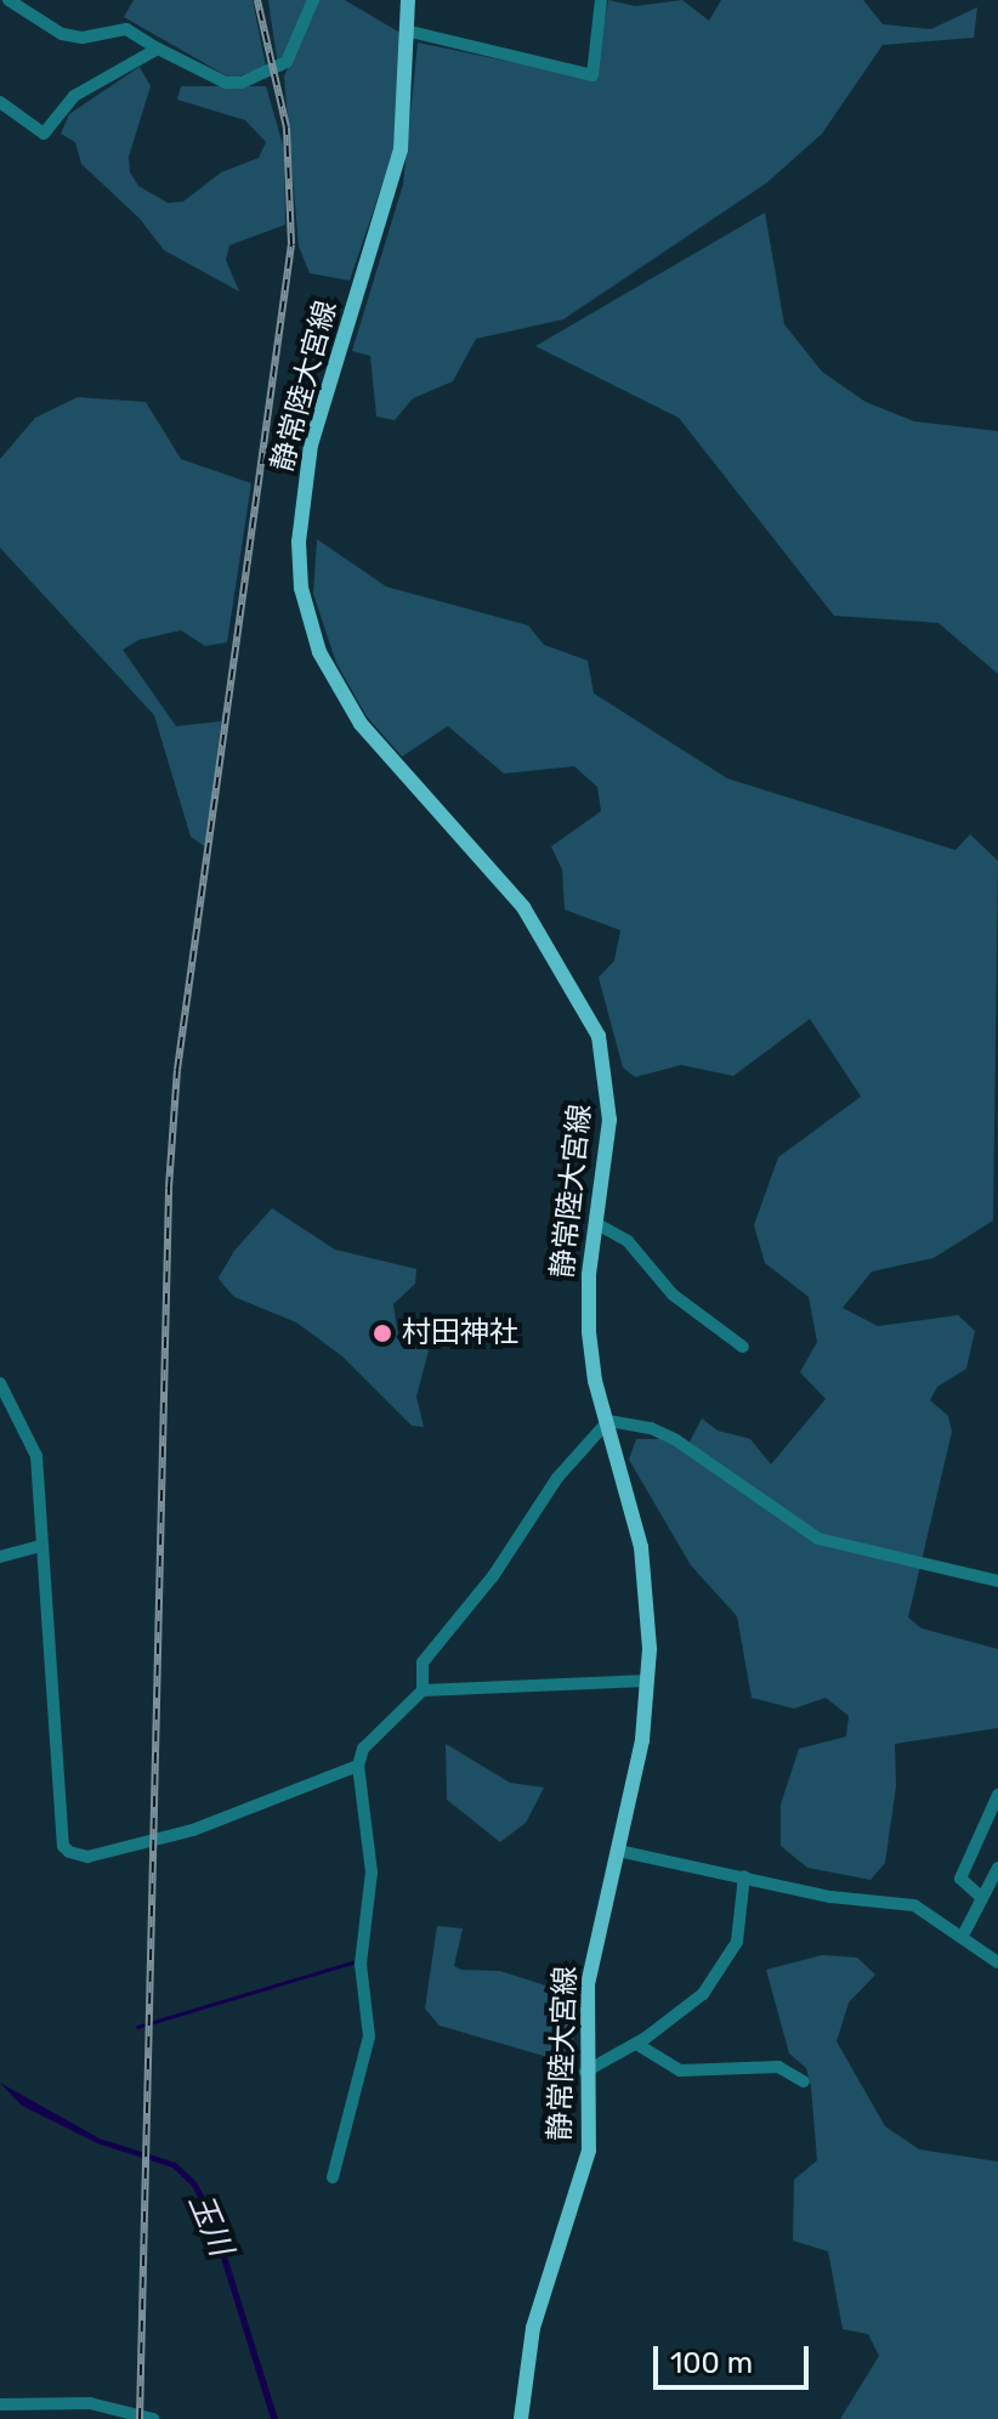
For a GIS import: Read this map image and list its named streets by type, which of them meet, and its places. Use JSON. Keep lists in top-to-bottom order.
{
  "streets": {
    "main road": ["静常陸大宮線"]
  },
  "water": ["玉川"],
  "places": ["村田神社"],
  "scale_bar": "100 m"
}
